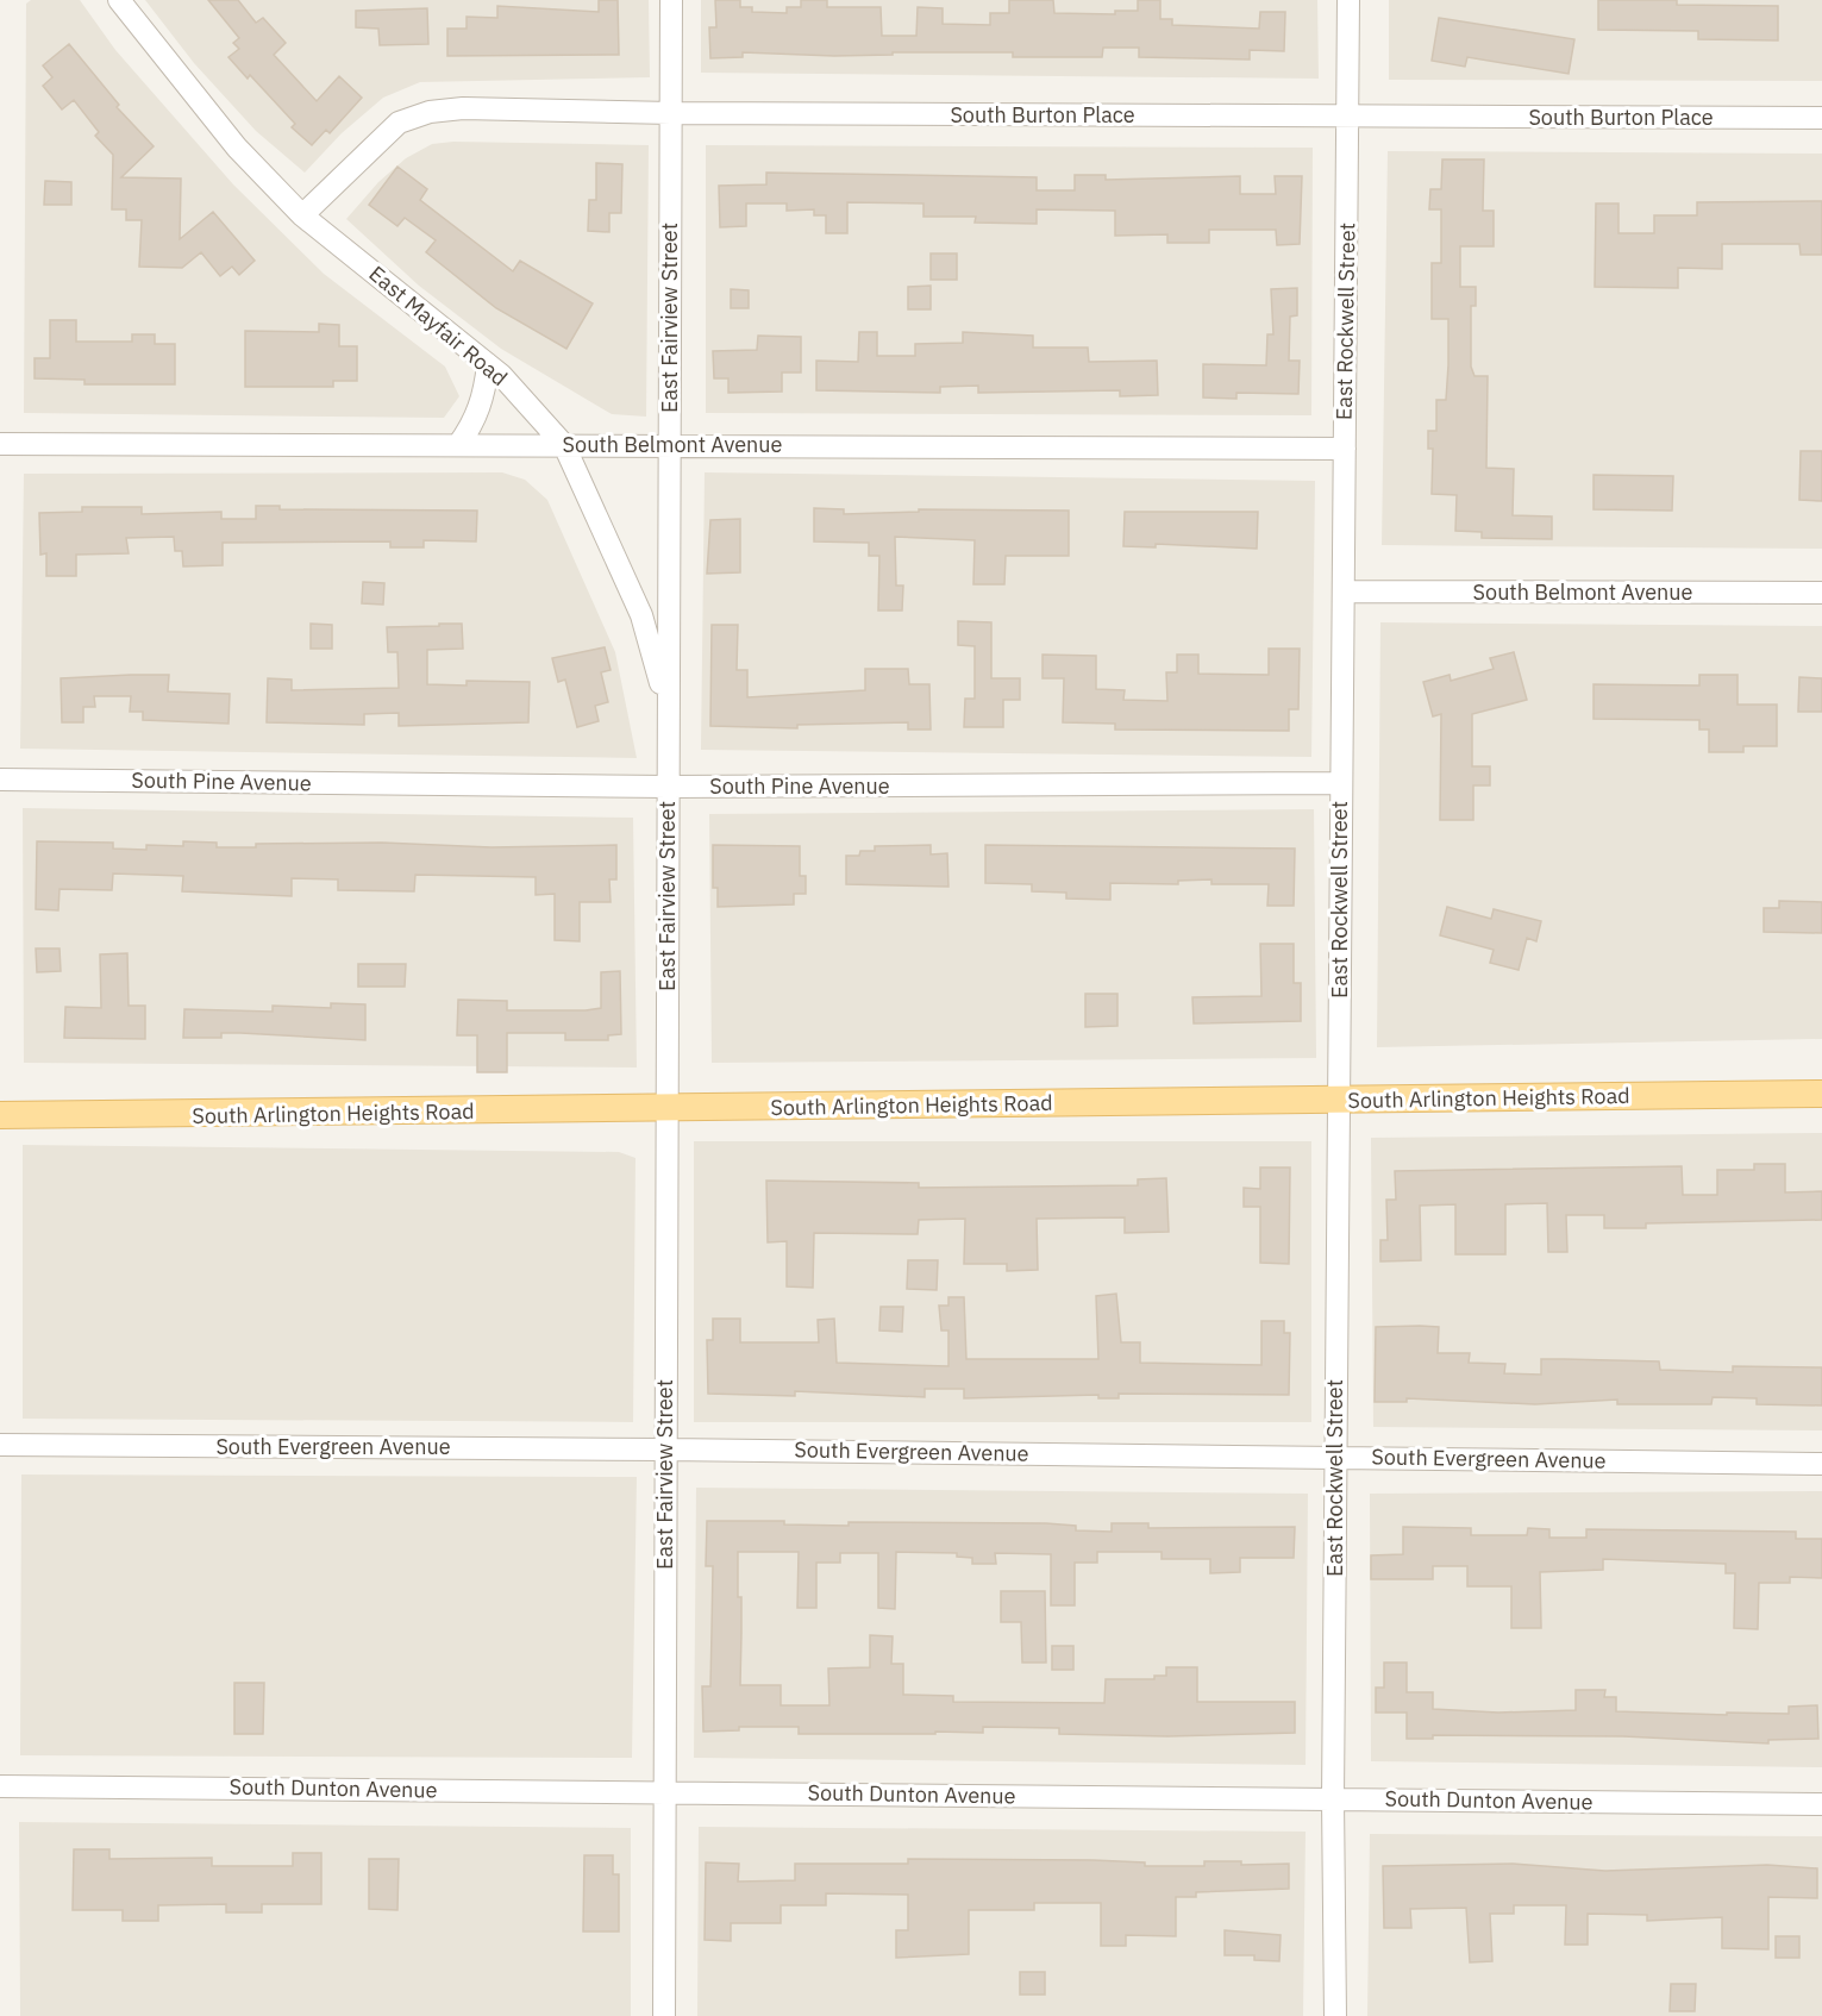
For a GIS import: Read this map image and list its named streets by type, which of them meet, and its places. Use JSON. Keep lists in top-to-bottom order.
{
  "streets": {
    "main road": ["South Arlington Heights Road"],
    "street": [
      "South Burton Place",
      "East Fairview Street",
      "East Rockwell Street",
      "East Mayfair Road",
      "South Belmont Avenue",
      "South Pine Avenue",
      "South Evergreen Avenue",
      "South Dunton Avenue"
    ]
  },
  "crossings": [
    ["South Burton Place", "East Fairview Street"],
    ["South Burton Place", "East Rockwell Street"],
    ["South Burton Place", "East Mayfair Road"],
    ["East Fairview Street", "East Mayfair Road"],
    ["East Fairview Street", "South Belmont Avenue"],
    ["East Fairview Street", "South Pine Avenue"],
    ["East Fairview Street", "South Arlington Heights Road"],
    ["East Fairview Street", "South Evergreen Avenue"],
    ["East Fairview Street", "South Dunton Avenue"],
    ["East Rockwell Street", "South Belmont Avenue"],
    ["East Rockwell Street", "South Pine Avenue"],
    ["East Rockwell Street", "South Arlington Heights Road"],
    ["East Rockwell Street", "South Evergreen Avenue"],
    ["East Rockwell Street", "South Dunton Avenue"],
    ["East Mayfair Road", "South Belmont Avenue"]
  ]
}
